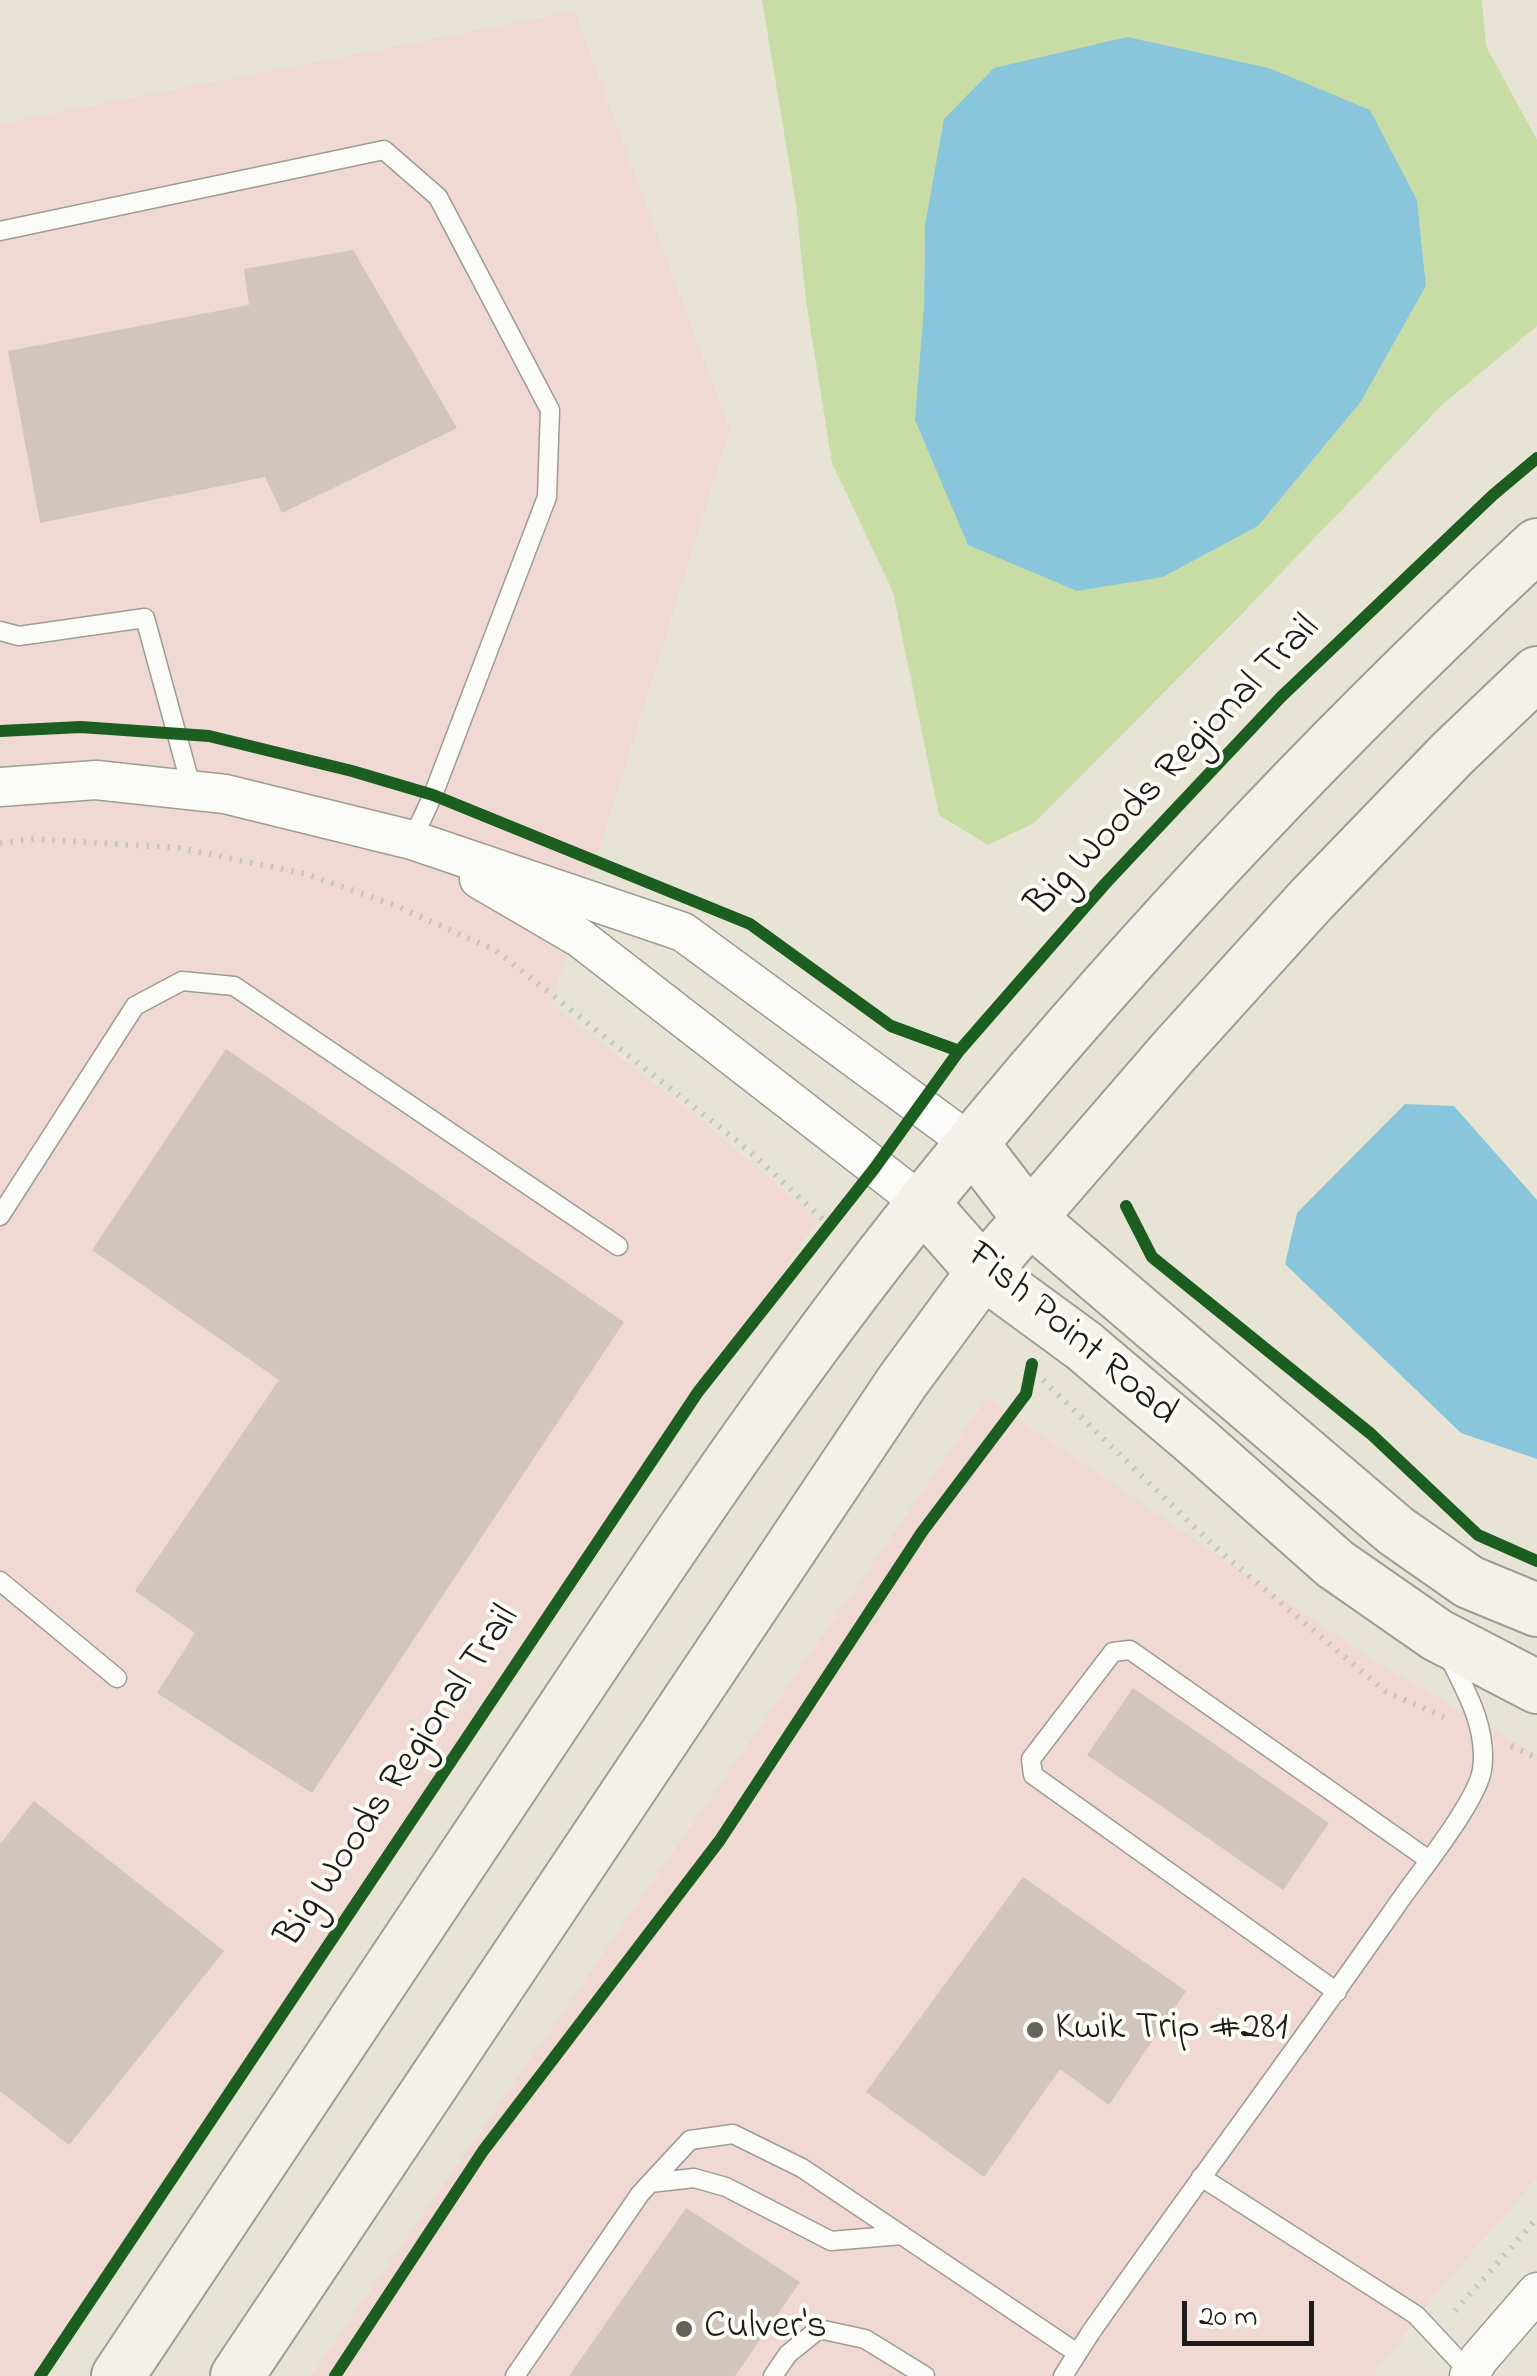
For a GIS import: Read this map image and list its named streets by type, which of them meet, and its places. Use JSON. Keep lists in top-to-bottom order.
{
  "streets": {
    "main road": ["Fish Point Road"],
    "cycle path": ["Big Woods Regional Trail"]
  },
  "places": ["Kwik Trip #281", "Culver's"],
  "scale_bar": "20 m"
}
